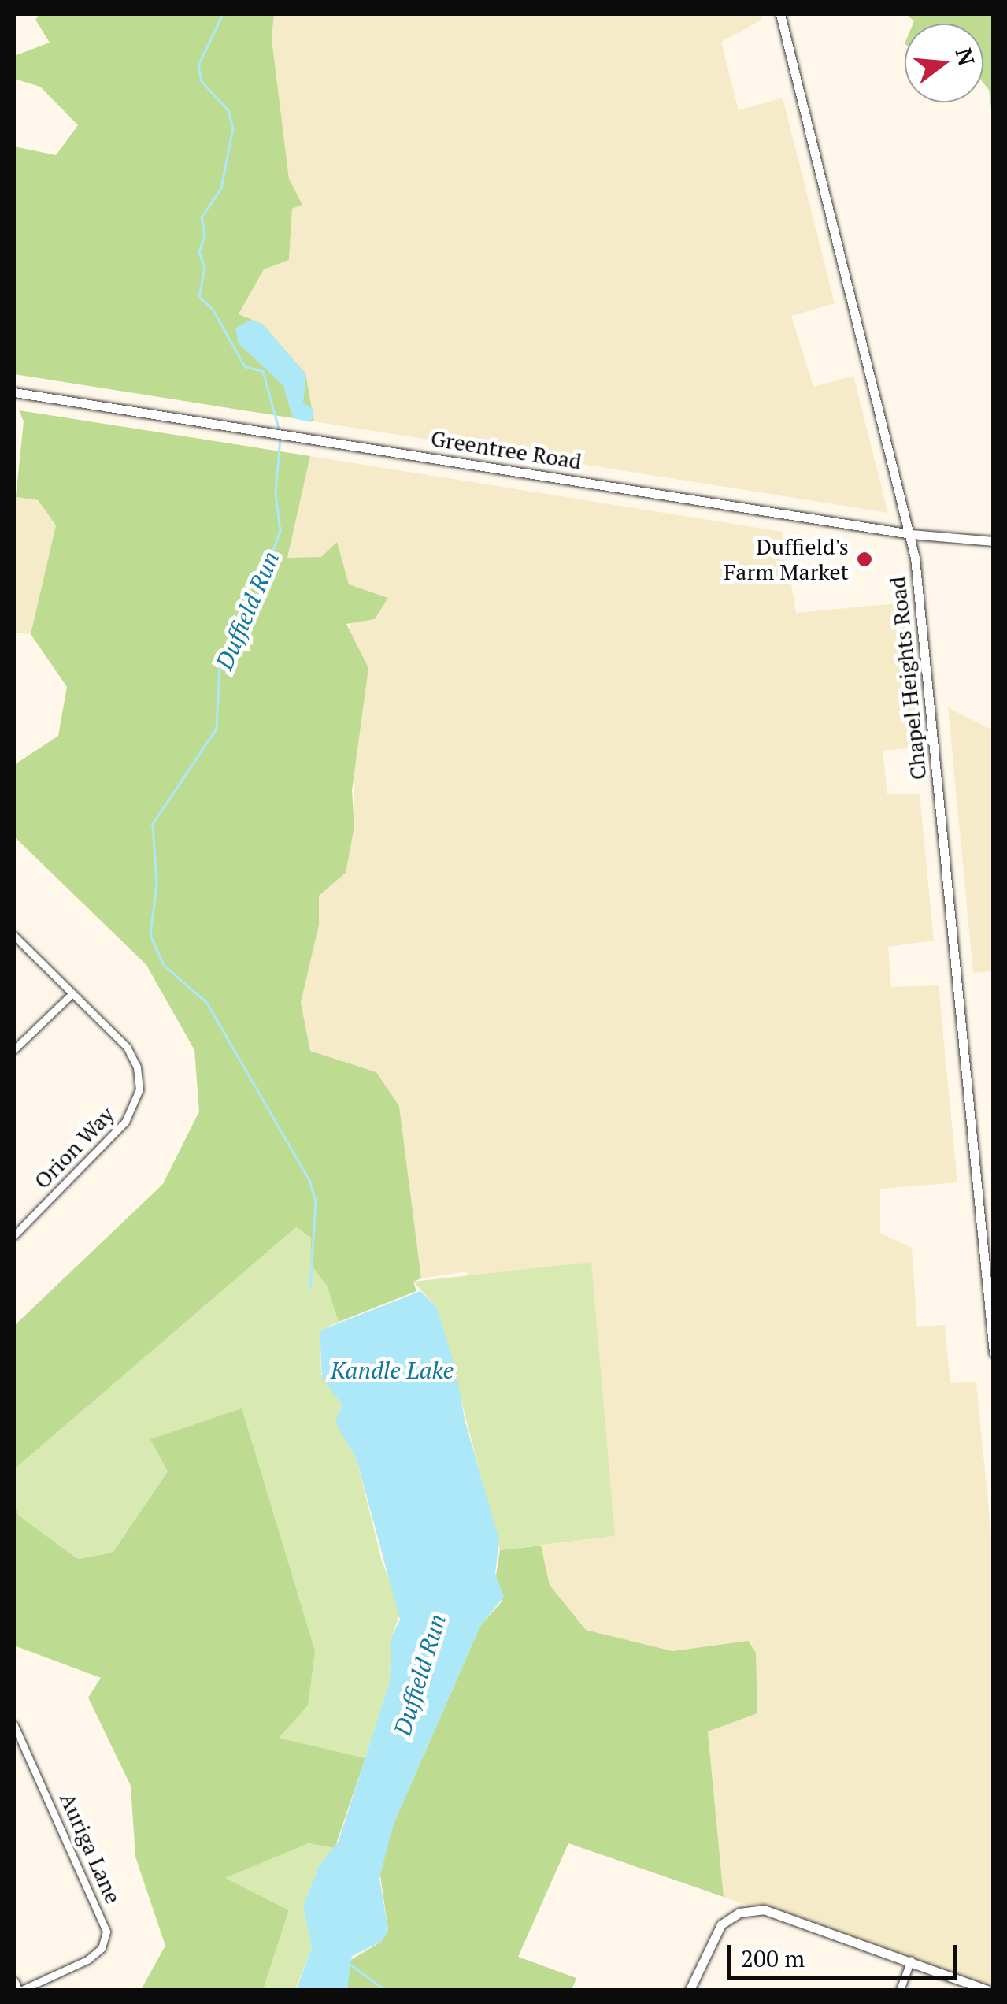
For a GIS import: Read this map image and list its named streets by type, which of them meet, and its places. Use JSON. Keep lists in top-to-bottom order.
{
  "streets": {
    "street": [
      "Greentree Road",
      "Chapel Heights Road",
      "Orion Way",
      "Auriga Lane"
    ]
  },
  "crossings": [
    ["Greentree Road", "Chapel Heights Road"]
  ],
  "water": ["Duffield Run", "Kandle Lake"],
  "places": ["Duffield's Farm Market"],
  "scale_bar": "200 m",
  "north": "right"
}
